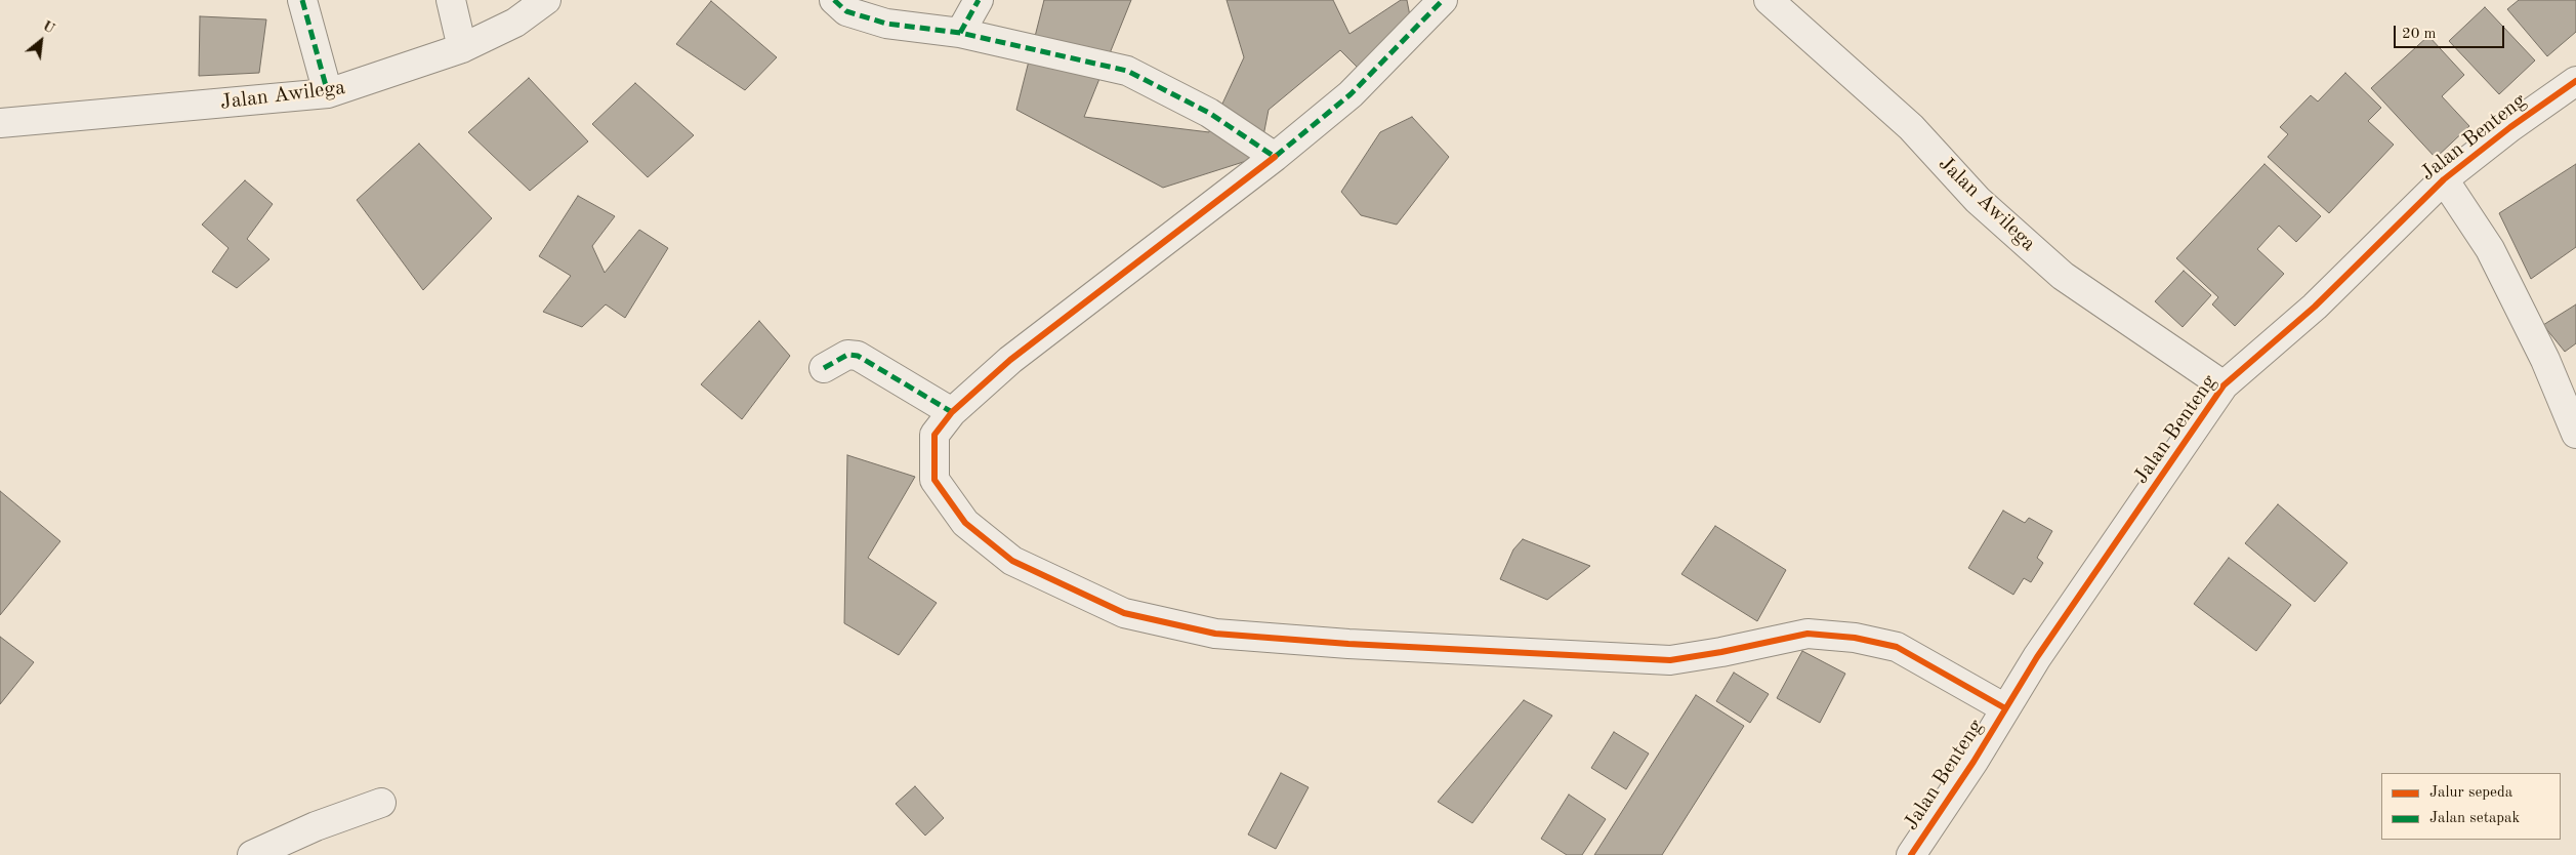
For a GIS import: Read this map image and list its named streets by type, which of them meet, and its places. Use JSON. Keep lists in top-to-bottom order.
{
  "streets": {
    "street": ["Jalan Awilega", "Jalan Benteng"]
  },
  "crossings": [
    ["Jalan Awilega", "Jalan Benteng"]
  ],
  "legend": ["Jalur sepeda", "Jalan setapak"],
  "scale_bar": "20 m",
  "north": "top right"
}
